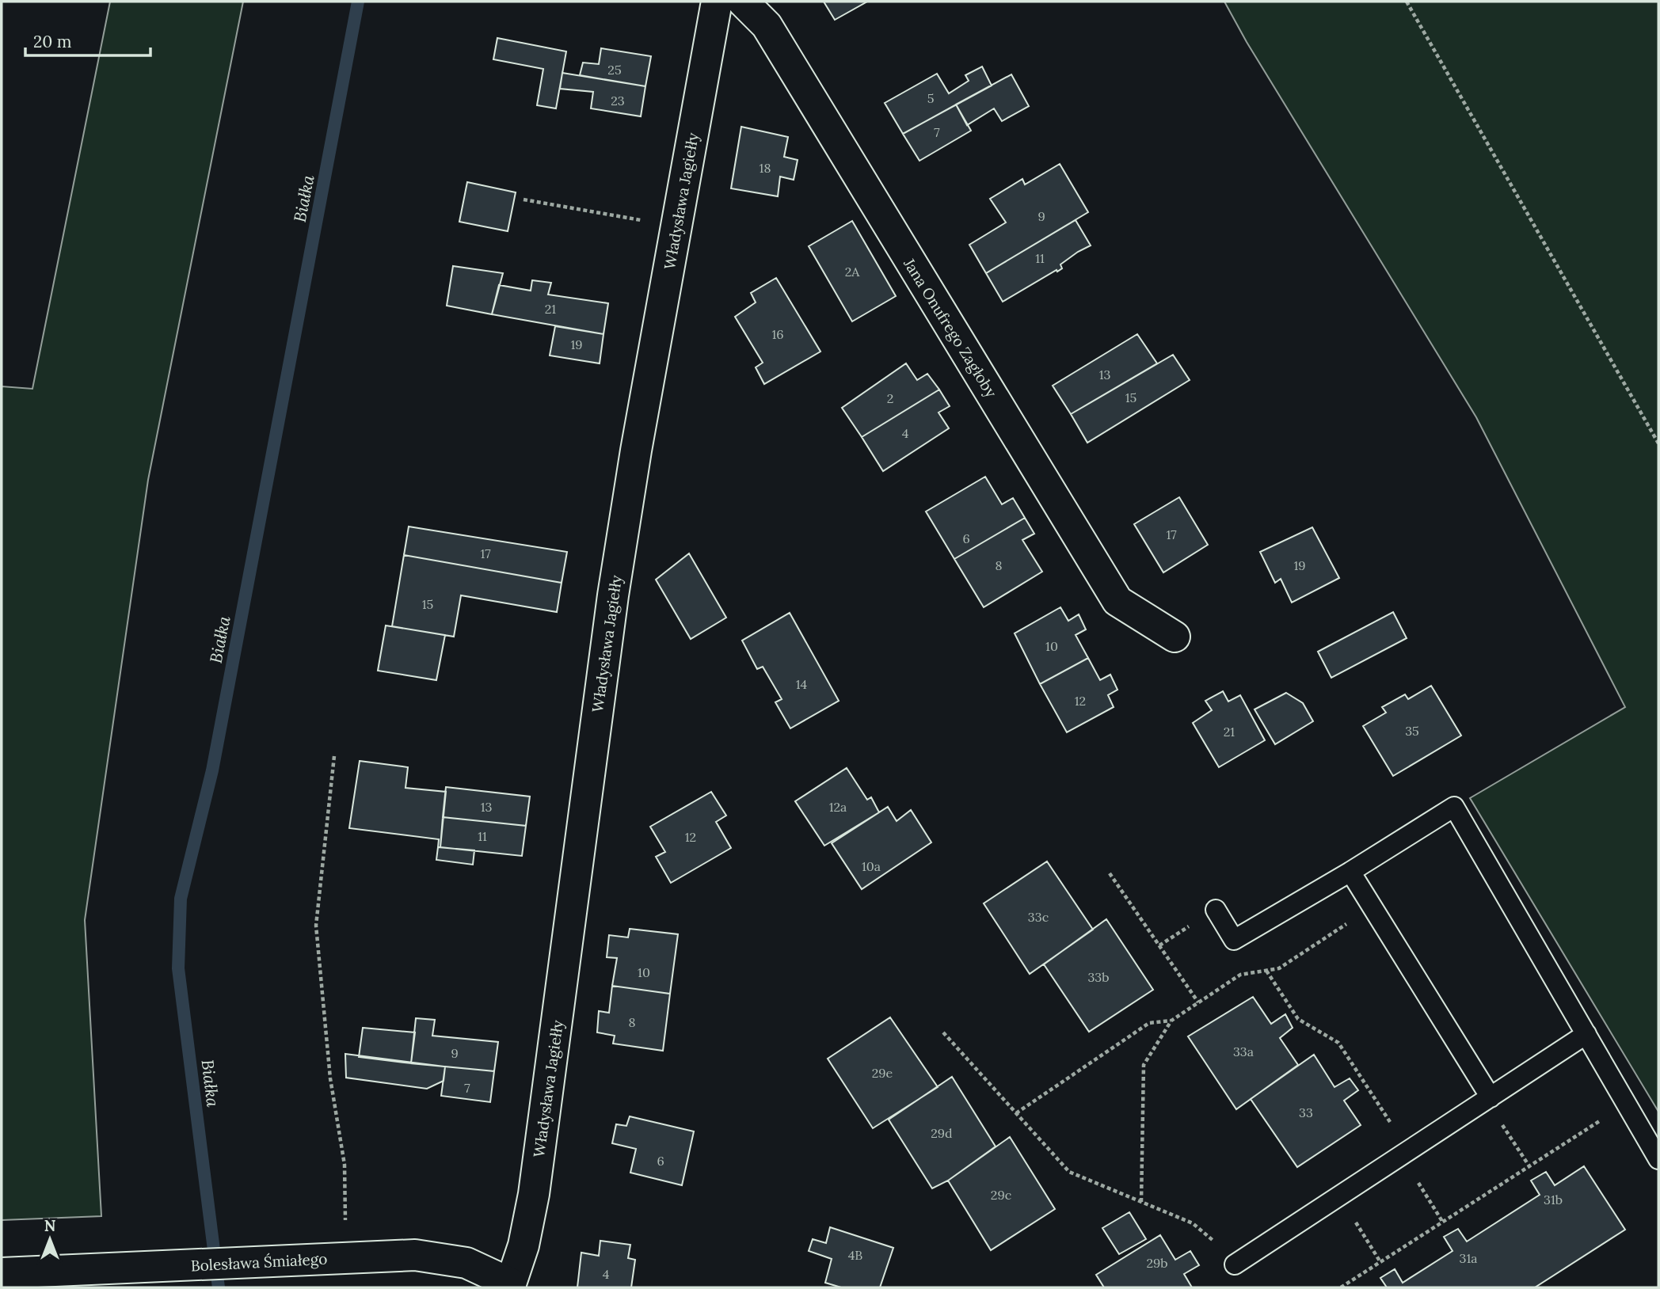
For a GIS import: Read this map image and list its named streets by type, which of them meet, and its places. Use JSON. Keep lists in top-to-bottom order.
{
  "streets": {
    "street": ["Władysława Jagiełły", "Jana Onufrego Zagłoby", "Bolesława Śmiałego"]
  },
  "crossings": [
    ["Władysława Jagiełły", "Bolesława Śmiałego"]
  ],
  "water": ["Białka"],
  "house_numbers": [
    "25",
    "5",
    "23",
    "7",
    "18",
    "9",
    "11",
    "2A",
    "21",
    "16",
    "19",
    "13",
    "15",
    "2",
    "4",
    "17",
    "6",
    "17",
    "8",
    "19",
    "15",
    "10",
    "14",
    "12",
    "35",
    "21",
    "13",
    "12a",
    "11",
    "12",
    "10a",
    "33c",
    "10",
    "33b",
    "8",
    "33a",
    "9",
    "29e",
    "7",
    "33",
    "29d",
    "6",
    "29c",
    "31b",
    "4B",
    "31a",
    "29b",
    "4"
  ],
  "scale_bar": "20 m",
  "north": "top"
}
